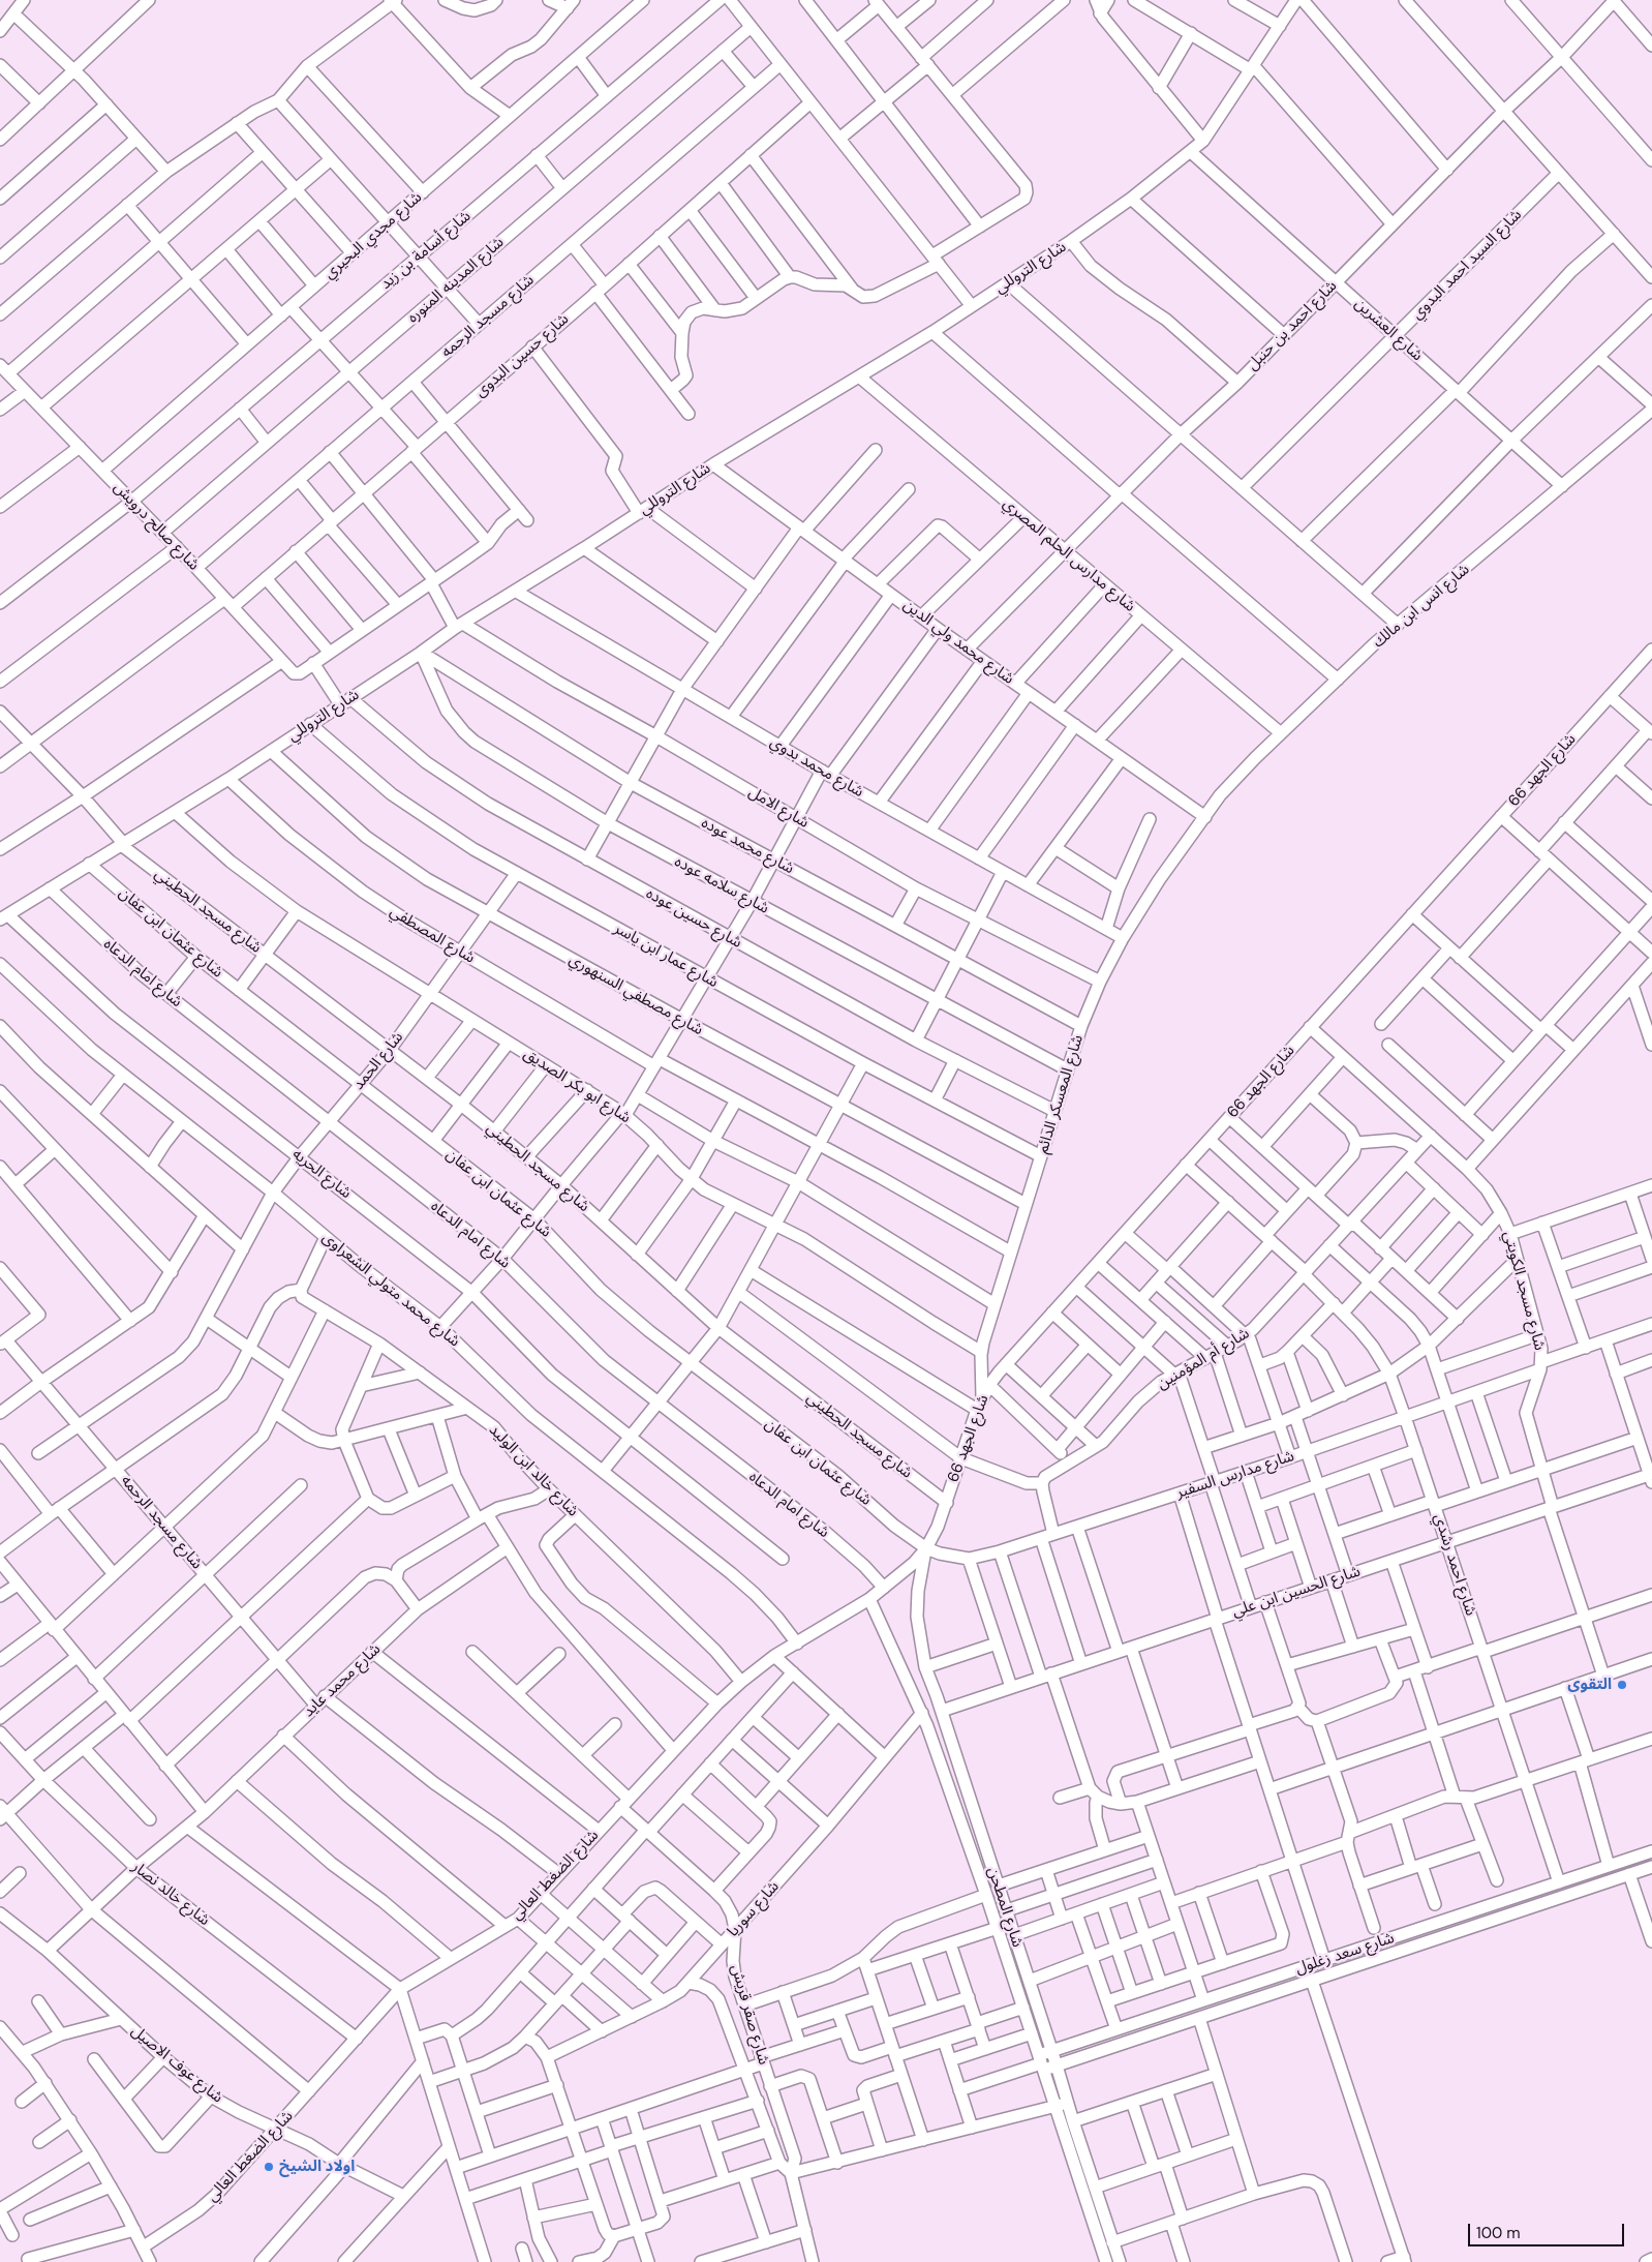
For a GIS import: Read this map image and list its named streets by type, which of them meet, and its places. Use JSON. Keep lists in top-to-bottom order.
{
  "streets": {
    "street": [
      "شارع مجدي البحيري",
      "شارع أسامة بن زيد",
      "شارع السيد احمد البدوي",
      "شارع التروللي",
      "شارع المدينه المنوره",
      "شارع مسجد الرحمه",
      "شارع احمد بن حنبل",
      "شارع العشرين",
      "شارع حسين البدوى",
      "شارع صالح درويش",
      "شارع مدارس الحلم المصري",
      "شارع انس ابن مالك",
      "شارع محمد ولي الدين",
      "شارع محمد بدوي",
      "شارع الجهد 66",
      "شارع الامل",
      "شارع محمد عوده",
      "شارع سلامه عوده",
      "شارع مسجد الحطيني",
      "شارع حسين عوده",
      "شارع عثمان ابن عفان",
      "شارع المصطفي",
      "شارع عمار ابن ياسر",
      "شارع امام الدعاه",
      "شارع مصطفي السنهوري",
      "شارع الحمد",
      "شارع ابو بكر الصديق",
      "شارع المعسكر الدائم",
      "شارع الحريه",
      "شارع محمد متولي الشعراوى",
      "شارع مسجد الكويتي",
      "شارع أم المؤمنين",
      "شارع خالد ابن الوليد",
      "شارع مدارس السفير",
      "شارع احمد رشدي",
      "شارع الحسين ابن علي",
      "شارع محمد عايد",
      "شارع الضغط العالي",
      "شارع خالد نصار",
      "شارع المطحن",
      "شارع سوريا",
      "شارع سعد زغلول",
      "شارع صقر قريش",
      "شارع عوف الاصيل"
    ]
  },
  "crossings": [
    ["شارع مجدي البحيري", "شارع صالح درويش"],
    ["شارع أسامة بن زيد", "شارع صالح درويش"],
    ["شارع السيد احمد البدوي", "شارع العشرين"],
    ["شارع التروللي", "شارع العشرين"],
    ["شارع التروللي", "شارع مدارس الحلم المصري"],
    ["شارع التروللي", "شارع محمد ولي الدين"],
    ["شارع التروللي", "شارع محمد بدوي"],
    ["شارع التروللي", "شارع الامل"],
    ["شارع التروللي", "شارع محمد عوده"],
    ["شارع التروللي", "شارع سلامه عوده"],
    ["شارع التروللي", "شارع مسجد الحطيني"],
    ["شارع التروللي", "شارع حسين عوده"],
    ["شارع التروللي", "شارع عثمان ابن عفان"],
    ["شارع التروللي", "شارع المصطفي"],
    ["شارع التروللي", "شارع عمار ابن ياسر"],
    ["شارع التروللي", "شارع امام الدعاه"],
    ["شارع التروللي", "شارع مصطفي السنهوري"],
    ["شارع التروللي", "شارع ابو بكر الصديق"],
    ["شارع التروللي", "شارع الحريه"],
    ["شارع المدينه المنوره", "شارع صالح درويش"],
    ["شارع مسجد الرحمه", "شارع صالح درويش"],
    ["شارع مسجد الرحمه", "شارع الحمد"],
    ["شارع مسجد الرحمه", "شارع محمد عايد"],
    ["شارع احمد بن حنبل", "شارع العشرين"],
    ["شارع احمد بن حنبل", "شارع مدارس الحلم المصري"],
    ["شارع احمد بن حنبل", "شارع محمد ولي الدين"],
    ["شارع العشرين", "شارع انس ابن مالك"],
    ["شارع حسين البدوى", "شارع صالح درويش"],
    ["شارع صالح درويش", "شارع حسين عوده"],
    ["شارع مدارس الحلم المصري", "شارع انس ابن مالك"],
    ["شارع انس ابن مالك", "شارع محمد ولي الدين"],
    ["شارع انس ابن مالك", "شارع المعسكر الدائم"],
    ["شارع محمد ولي الدين", "شارع المعسكر الدائم"],
    ["شارع محمد بدوي", "شارع المعسكر الدائم"],
    ["شارع الجهد 66", "شارع مسجد الحطيني"],
    ["شارع الجهد 66", "شارع عثمان ابن عفان"],
    ["شارع الجهد 66", "شارع المعسكر الدائم"],
    ["شارع الجهد 66", "شارع مسجد الكويتي"],
    ["شارع الجهد 66", "شارع مدارس السفير"],
    ["شارع الجهد 66", "شارع احمد رشدي"],
    ["شارع الجهد 66", "شارع الضغط العالي"],
    ["شارع الجهد 66", "شارع المطحن"],
    ["شارع الامل", "شارع المعسكر الدائم"],
    ["شارع محمد عوده", "شارع سلامه عوده"],
    ["شارع محمد عوده", "شارع المعسكر الدائم"],
    ["شارع سلامه عوده", "شارع المعسكر الدائم"],
    ["شارع مسجد الحطيني", "شارع الحمد"],
    ["شارع حسين عوده", "شارع المعسكر الدائم"],
    ["شارع عثمان ابن عفان", "شارع الحمد"],
    ["شارع عثمان ابن عفان", "شارع مدارس السفير"],
    ["شارع عثمان ابن عفان", "شارع الضغط العالي"],
    ["شارع عثمان ابن عفان", "شارع المطحن"],
    ["شارع المصطفي", "شارع الحمد"],
    ["شارع المصطفي", "شارع المعسكر الدائم"],
    ["شارع عمار ابن ياسر", "شارع الحمد"],
    ["شارع عمار ابن ياسر", "شارع المعسكر الدائم"],
    ["شارع امام الدعاه", "شارع الحمد"],
    ["شارع امام الدعاه", "شارع الضغط العالي"],
    ["شارع مصطفي السنهوري", "شارع الحمد"],
    ["شارع مصطفي السنهوري", "شارع المعسكر الدائم"],
    ["شارع الحمد", "شارع ابو بكر الصديق"],
    ["شارع الحمد", "شارع الحريه"],
    ["شارع الحمد", "شارع محمد متولي الشعراوى"],
    ["شارع ابو بكر الصديق", "شارع المعسكر الدائم"],
    ["شارع محمد متولي الشعراوى", "شارع الضغط العالي"],
    ["شارع مسجد الكويتي", "شارع أم المؤمنين"],
    ["شارع مسجد الكويتي", "شارع مدارس السفير"],
    ["شارع مسجد الكويتي", "شارع الحسين ابن علي"],
    ["شارع أم المؤمنين", "شارع احمد رشدي"],
    ["شارع خالد ابن الوليد", "شارع الضغط العالي"],
    ["شارع مدارس السفير", "شارع احمد رشدي"],
    ["شارع مدارس السفير", "شارع الضغط العالي"],
    ["شارع مدارس السفير", "شارع المطحن"],
    ["شارع احمد رشدي", "شارع الحسين ابن علي"],
    ["شارع احمد رشدي", "شارع سعد زغلول"],
    ["شارع الحسين ابن علي", "شارع المطحن"],
    ["شارع محمد عايد", "شارع خالد نصار"],
    ["شارع محمد عايد", "شارع عوف الاصيل"],
    ["شارع الضغط العالي", "شارع خالد نصار"],
    ["شارع الضغط العالي", "شارع المطحن"],
    ["شارع الضغط العالي", "شارع صقر قريش"],
    ["شارع الضغط العالي", "شارع عوف الاصيل"],
    ["شارع المطحن", "شارع سوريا"],
    ["شارع المطحن", "شارع سعد زغلول"],
    ["شارع سوريا", "شارع صقر قريش"]
  ],
  "places": ["التقوى", "اولاد الشيخ"],
  "scale_bar": "100 m"
}
